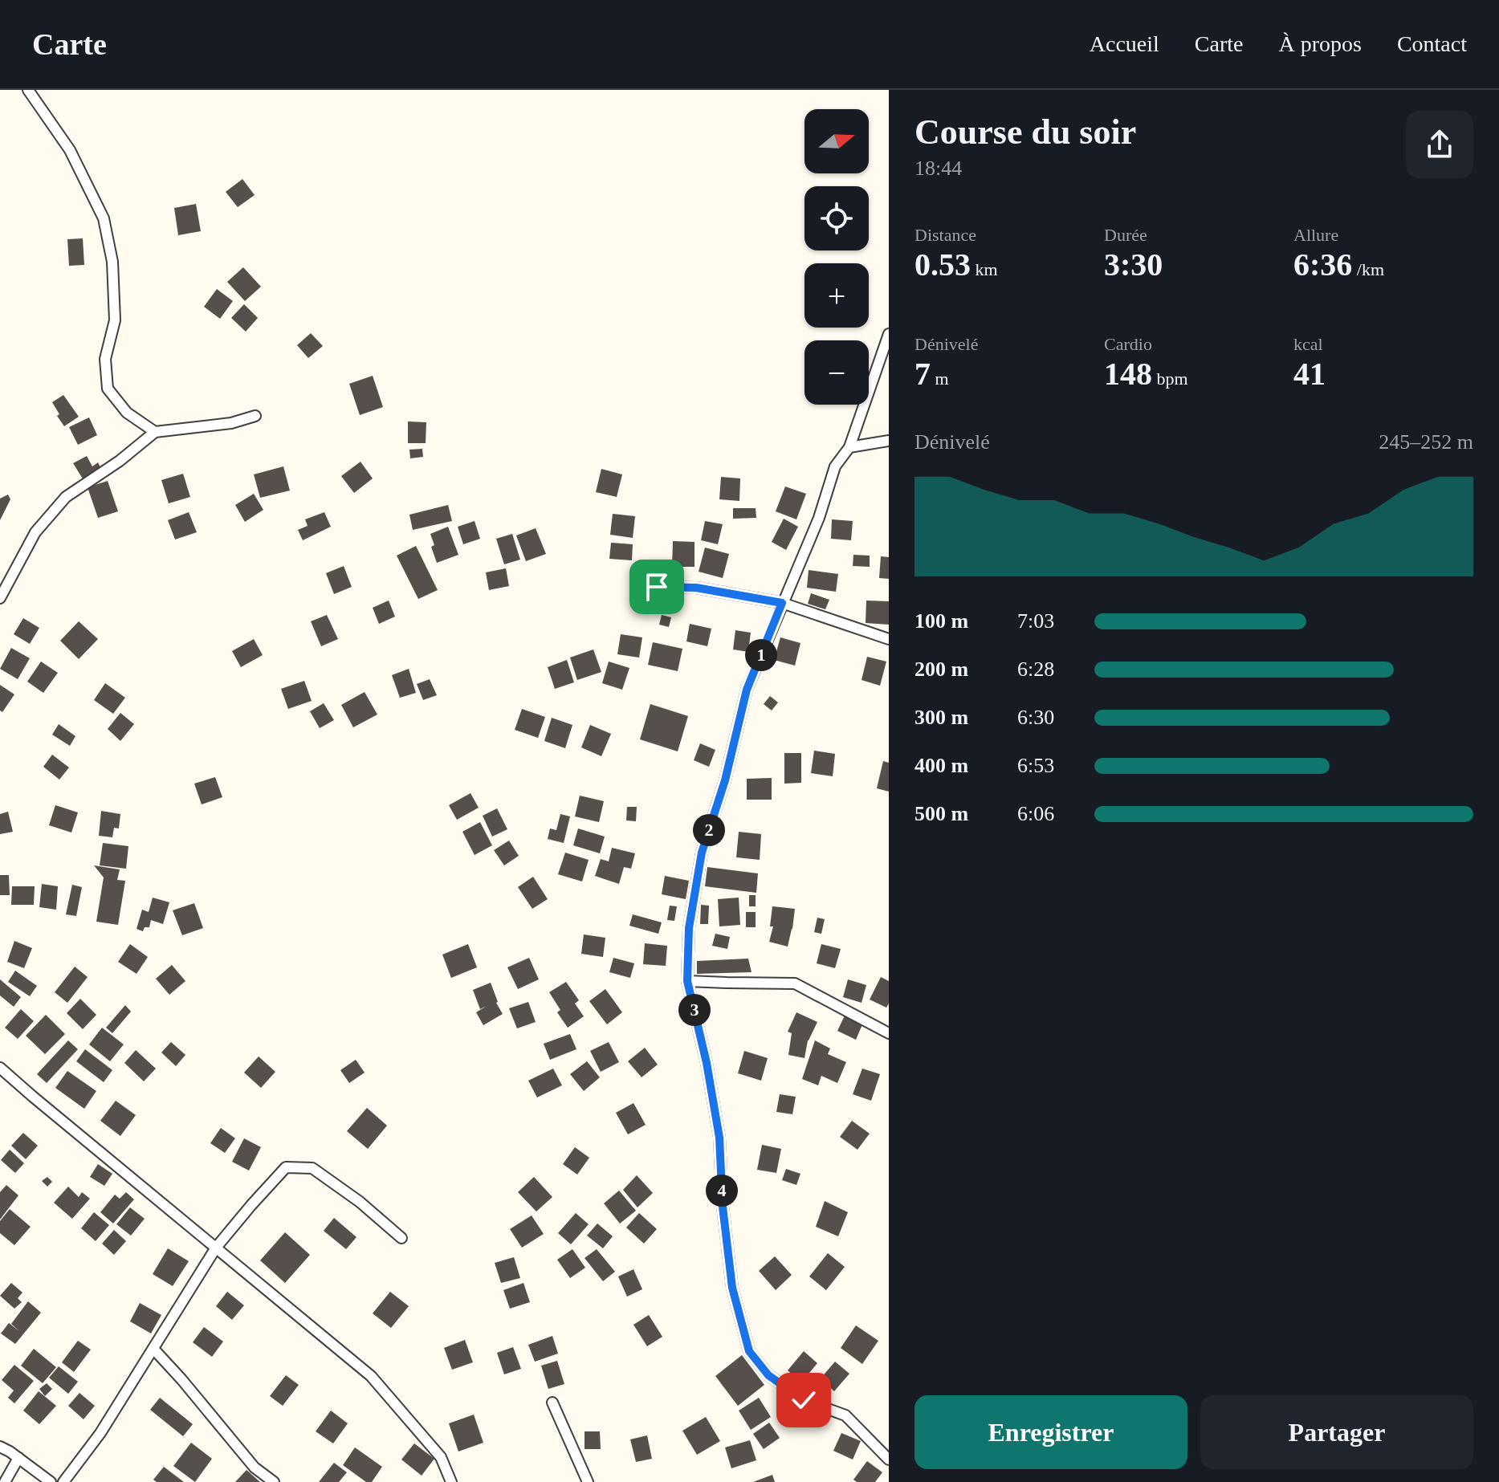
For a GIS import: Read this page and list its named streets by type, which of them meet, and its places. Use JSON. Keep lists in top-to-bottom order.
{
  "north": "right",
  "page": {
    "header": "Carte",
    "nav": [
      "Accueil",
      "Carte",
      "À propos",
      "Contact"
    ],
    "heading": ["Course du soir", "18:44"],
    "map_buttons": ["+", "−"],
    "stats": [
      ["Distance", "0.53 km"],
      ["Durée", "3:30"],
      ["Allure", "6:36 /km"],
      ["Dénivelé", "7 m"],
      ["Cardio", "148 bpm"],
      ["kcal", "41"]
    ],
    "chart": ["Dénivelé", "245–252 m"],
    "list": [
      {
        "name": "100 m",
        "note": "7:03"
      },
      {
        "name": "200 m",
        "note": "6:28"
      },
      {
        "name": "300 m",
        "note": "6:30"
      },
      {
        "name": "400 m",
        "note": "6:53"
      },
      {
        "name": "500 m",
        "note": "6:06"
      }
    ],
    "pins": [
      "1",
      "2",
      "3",
      "4"
    ],
    "buttons": ["Enregistrer", "Partager"]
  }
}
